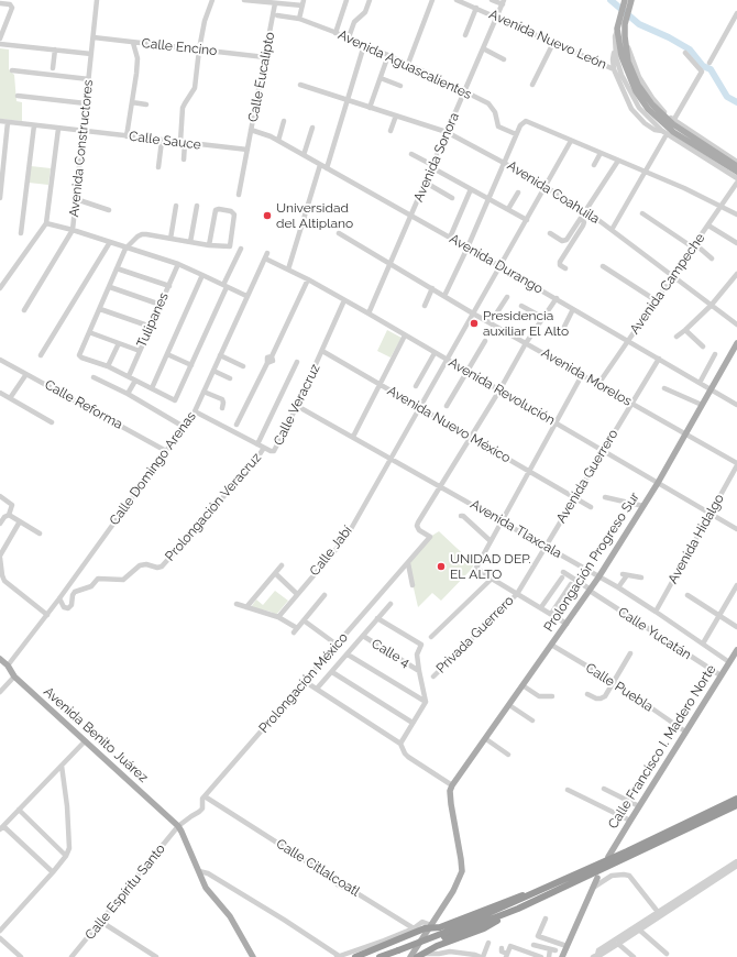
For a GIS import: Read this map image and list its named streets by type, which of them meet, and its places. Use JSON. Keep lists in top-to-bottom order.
{
  "streets": {
    "main road": ["Prolongación Progreso Sur", "Avenida Benito Juárez", "Calle Francisco I. Madero Norte"],
    "street": [
      "Avenida Nuevo León",
      "Calle Encino",
      "Avenida Aguascalientes",
      "Calle Eucalipto",
      "Calle Sauce",
      "Avenida Constructores",
      "Avenida Sonora",
      "Avenida Coahuila",
      "Avenida Durango",
      "Avenida Campeche",
      "Tulipanes",
      "Avenida Morelos",
      "Avenida Revolución",
      "Calle Reforma",
      "Calle Veracruz",
      "Avenida Nuevo México",
      "Calle Domingo Arenas",
      "Avenida Guerrero",
      "Prolongación Veracruz",
      "Avenida Tlaxcala",
      "Avenida Hidalgo",
      "Calle Jabí",
      "Calle Yucatán",
      "Privada Guerrero",
      "Calle 4",
      "Prolongación México",
      "Calle Puebla",
      "Calle Citlalcoatl",
      "Calle Espíritu Santo"
    ]
  },
  "crossings": [
    ["Avenida Nuevo León", "Avenida Sonora"],
    ["Calle Encino", "Calle Eucalipto"],
    ["Calle Encino", "Avenida Constructores"],
    ["Avenida Aguascalientes", "Avenida Sonora"],
    ["Calle Eucalipto", "Calle Sauce"],
    ["Calle Eucalipto", "Avenida Durango"],
    ["Calle Sauce", "Avenida Constructores"],
    ["Avenida Sonora", "Avenida Coahuila"],
    ["Avenida Sonora", "Avenida Durango"],
    ["Avenida Sonora", "Avenida Morelos"],
    ["Avenida Sonora", "Avenida Revolución"],
    ["Avenida Coahuila", "Avenida Campeche"],
    ["Avenida Coahuila", "Calle Jabí"],
    ["Avenida Durango", "Avenida Campeche"],
    ["Avenida Durango", "Avenida Guerrero"],
    ["Avenida Durango", "Calle Jabí"],
    ["Avenida Durango", "Prolongación Progreso Sur"],
    ["Avenida Campeche", "Avenida Morelos"],
    ["Avenida Morelos", "Avenida Guerrero"],
    ["Avenida Morelos", "Avenida Hidalgo"],
    ["Avenida Morelos", "Calle Jabí"],
    ["Avenida Morelos", "Prolongación Progreso Sur"],
    ["Avenida Revolución", "Calle Veracruz"],
    ["Avenida Revolución", "Calle Domingo Arenas"],
    ["Avenida Revolución", "Avenida Guerrero"],
    ["Avenida Revolución", "Avenida Hidalgo"],
    ["Avenida Revolución", "Calle Jabí"],
    ["Avenida Revolución", "Prolongación Progreso Sur"],
    ["Calle Reforma", "Calle Domingo Arenas"],
    ["Calle Veracruz", "Avenida Nuevo México"],
    ["Calle Veracruz", "Calle Domingo Arenas"],
    ["Calle Veracruz", "Prolongación Veracruz"],
    ["Calle Veracruz", "Avenida Tlaxcala"],
    ["Avenida Nuevo México", "Avenida Guerrero"],
    ["Avenida Nuevo México", "Calle Jabí"],
    ["Calle Domingo Arenas", "Prolongación Veracruz"],
    ["Calle Domingo Arenas", "Avenida Benito Juárez"],
    ["Avenida Guerrero", "Avenida Tlaxcala"],
    ["Avenida Guerrero", "Privada Guerrero"],
    ["Avenida Tlaxcala", "Avenida Hidalgo"],
    ["Avenida Tlaxcala", "Calle Jabí"],
    ["Avenida Tlaxcala", "Prolongación Progreso Sur"],
    ["Avenida Tlaxcala", "Prolongación México"],
    ["Avenida Tlaxcala", "Calle Francisco I. Madero Norte"],
    ["Prolongación Progreso Sur", "Calle Yucatán"],
    ["Prolongación Progreso Sur", "Calle Puebla"],
    ["Calle Yucatán", "Calle Francisco I. Madero Norte"],
    ["Prolongación México", "Avenida Benito Juárez"],
    ["Prolongación México", "Calle Citlalcoatl"],
    ["Prolongación México", "Calle Espíritu Santo"],
    ["Calle Puebla", "Calle Francisco I. Madero Norte"],
    ["Avenida Benito Juárez", "Calle Espíritu Santo"]
  ],
  "places": ["Universidad del Altiplano", "Presidencia auxiliar El Alto", "UNIDAD DEP. EL ALTO"]
}
